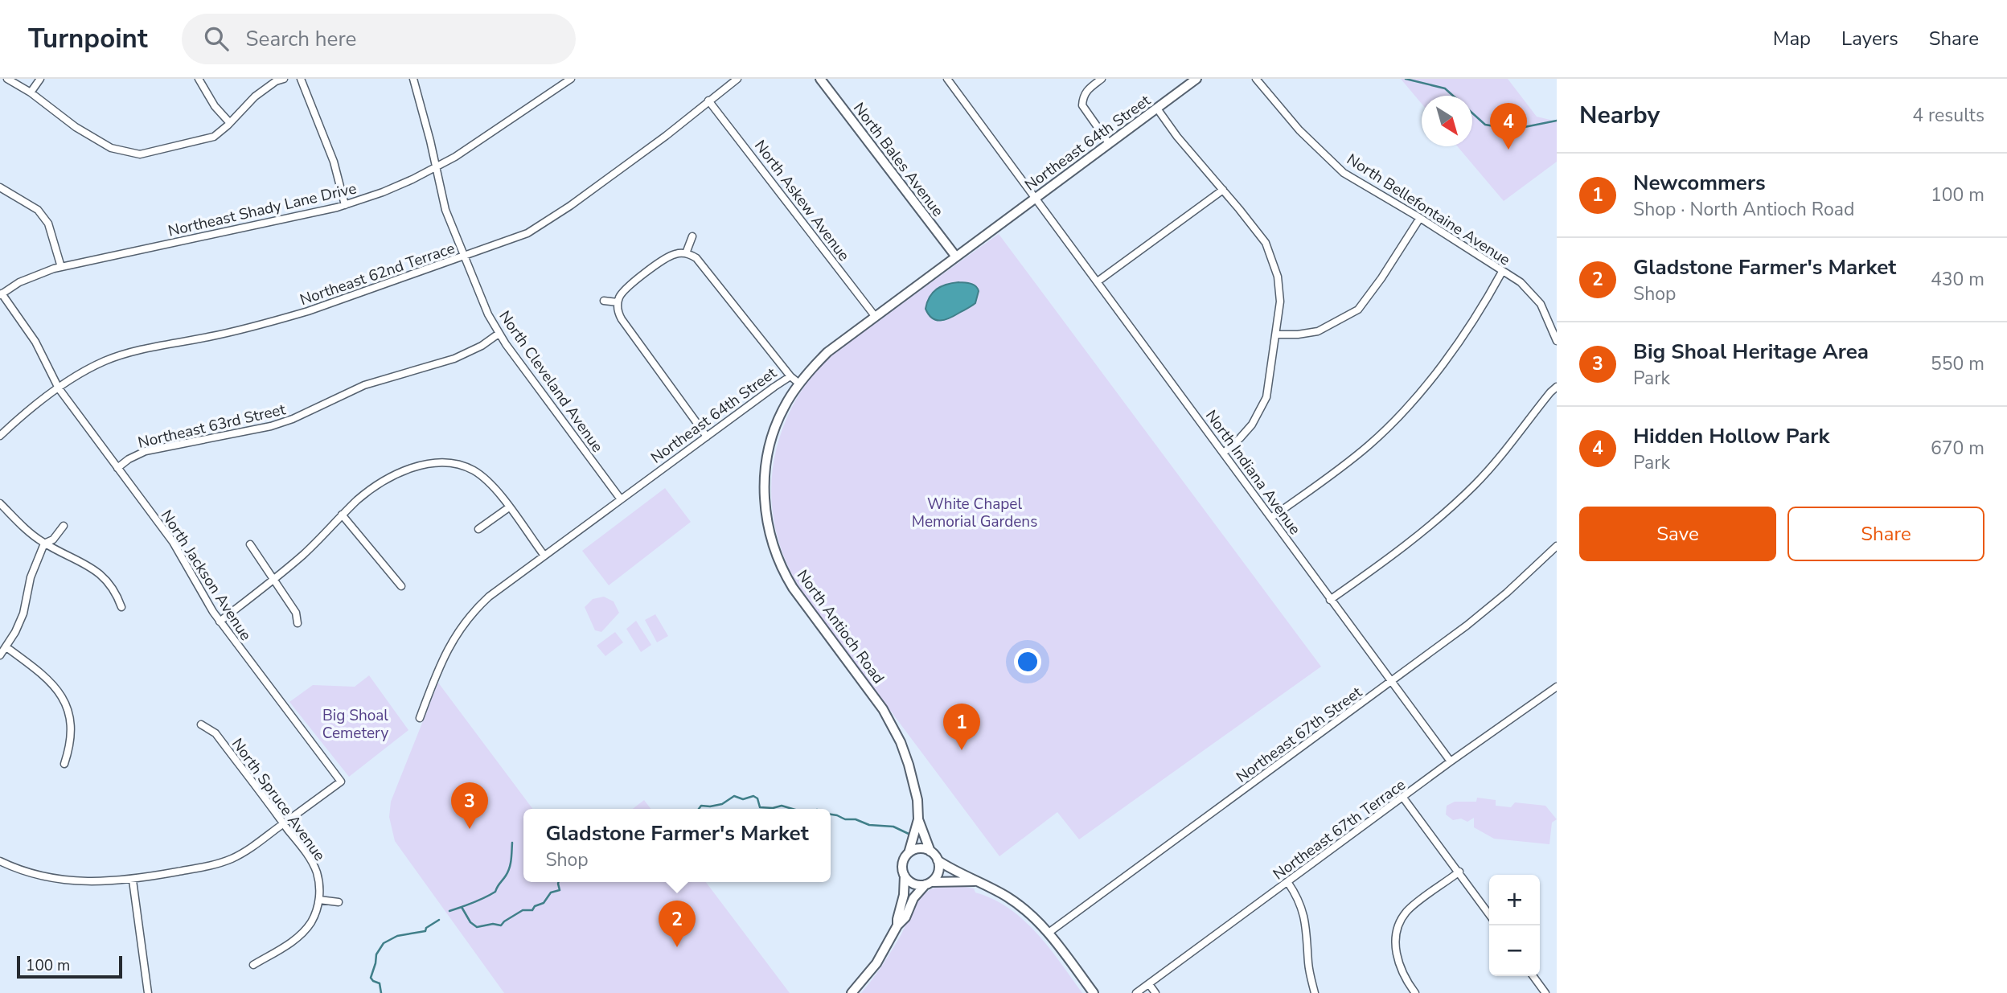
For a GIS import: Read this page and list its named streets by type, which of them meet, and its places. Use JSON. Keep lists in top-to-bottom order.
{
  "streets": {
    "street": [
      "Northeast 64th Street",
      "North Bales Avenue",
      "North Askew Avenue",
      "Northeast Shady Lane Drive",
      "North Bellefontaine Avenue",
      "Northeast 62nd Terrace",
      "North Cleveland Avenue",
      "Northeast 63rd Street",
      "North Indiana Avenue",
      "North Jackson Avenue",
      "North Antioch Road",
      "Northeast 67th Street",
      "North Spruce Avenue",
      "Northeast 67th Terrace"
    ]
  },
  "crossings": [
    ["Northeast 64th Street", "North Bales Avenue"],
    ["Northeast 64th Street", "North Askew Avenue"],
    ["Northeast 64th Street", "North Cleveland Avenue"],
    ["Northeast 64th Street", "North Indiana Avenue"],
    ["Northeast 64th Street", "North Antioch Road"],
    ["North Askew Avenue", "Northeast 62nd Terrace"],
    ["Northeast Shady Lane Drive", "North Cleveland Avenue"],
    ["Northeast Shady Lane Drive", "North Jackson Avenue"],
    ["Northeast 62nd Terrace", "North Cleveland Avenue"],
    ["Northeast 62nd Terrace", "North Jackson Avenue"],
    ["North Cleveland Avenue", "Northeast 63rd Street"],
    ["Northeast 63rd Street", "North Jackson Avenue"],
    ["North Indiana Avenue", "Northeast 67th Street"],
    ["North Indiana Avenue", "Northeast 67th Terrace"],
    ["North Jackson Avenue", "North Spruce Avenue"]
  ],
  "parks": ["White Chapel Memorial Gardens", "Big Shoal Cemetery"],
  "scale_bar": "100 m",
  "north": "bottom right",
  "page": {
    "header": "Turnpoint",
    "search": "Search here",
    "nav": ["Map", "Layers", "Share"],
    "heading": ["Nearby", "4 results"],
    "pins": [
      "4",
      "1",
      "3",
      "2"
    ],
    "list": [
      {
        "mark": "1",
        "name": "Newcommers",
        "note": "Shop · North Antioch Road",
        "value": "100 m"
      },
      {
        "mark": "2",
        "name": "Gladstone Farmer's Market",
        "note": "Shop",
        "value": "430 m"
      },
      {
        "mark": "3",
        "name": "Big Shoal Heritage Area",
        "note": "Park",
        "value": "550 m"
      },
      {
        "mark": "4",
        "name": "Hidden Hollow Park",
        "note": "Park",
        "value": "670 m"
      }
    ],
    "buttons": ["Save", "Share"],
    "popup": ["Gladstone Farmer's Market", "Shop"],
    "map_buttons": ["+", "−"],
    "scale": "100 m"
  }
}
